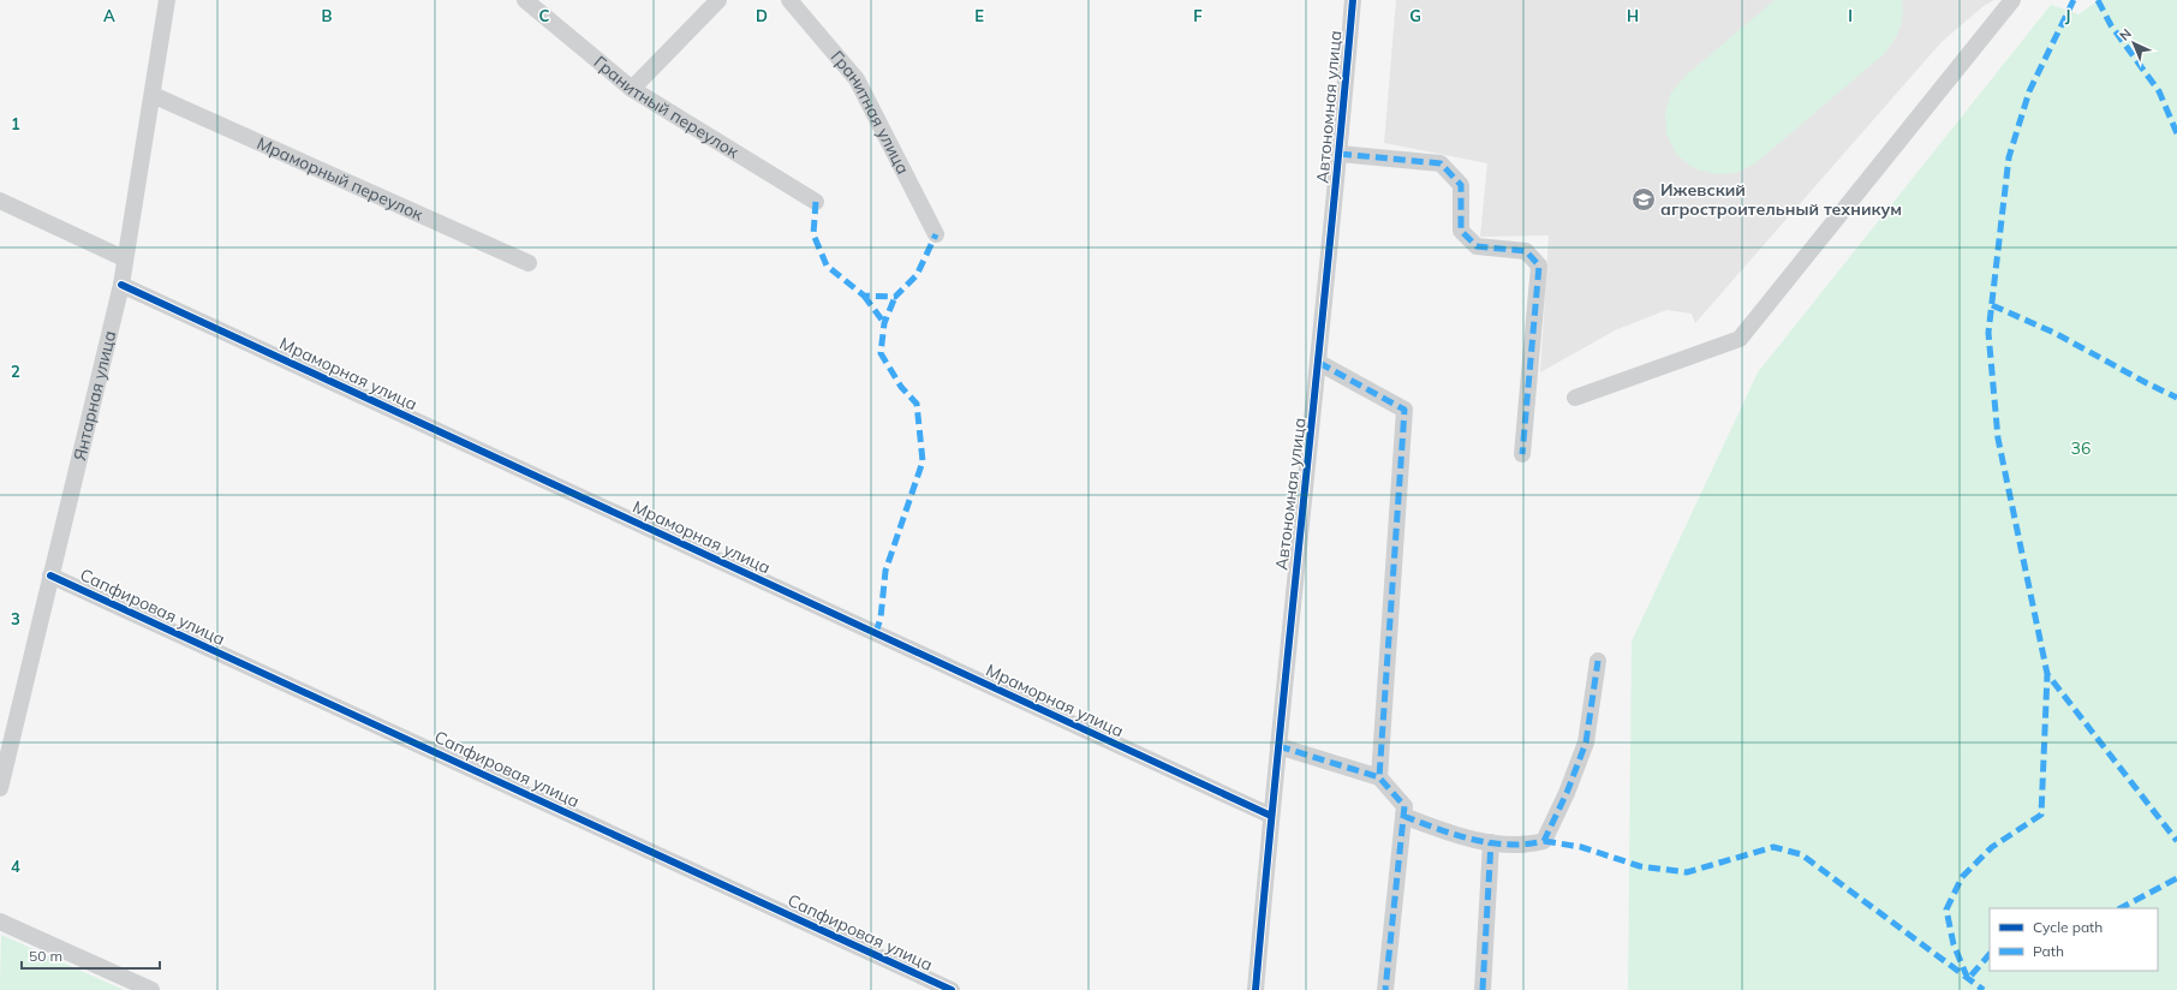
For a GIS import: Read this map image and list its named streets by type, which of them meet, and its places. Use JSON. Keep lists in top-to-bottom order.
{
  "streets": {
    "street": [
      "Гранитный переулок",
      "Автономная улица",
      "Гранитная улица",
      "Мраморный переулок",
      "Мраморная улица",
      "Янтарная улица",
      "Сапфировая улица"
    ]
  },
  "crossings": [
    ["Автономная улица", "Мраморная улица"],
    ["Мраморный переулок", "Янтарная улица"],
    ["Мраморная улица", "Янтарная улица"],
    ["Янтарная улица", "Сапфировая улица"]
  ],
  "parks": ["36"],
  "places": {
    "school or university": ["Ижевский агростроительный техникум"]
  },
  "legend": ["Cycle path", "Path"],
  "scale_bar": "50 m",
  "north": "top left",
  "grid": {
    "columns": [
      "A",
      "B",
      "C",
      "D",
      "E",
      "F",
      "G",
      "H",
      "I",
      "J"
    ],
    "rows": [
      "1",
      "2",
      "3",
      "4"
    ]
  }
}
